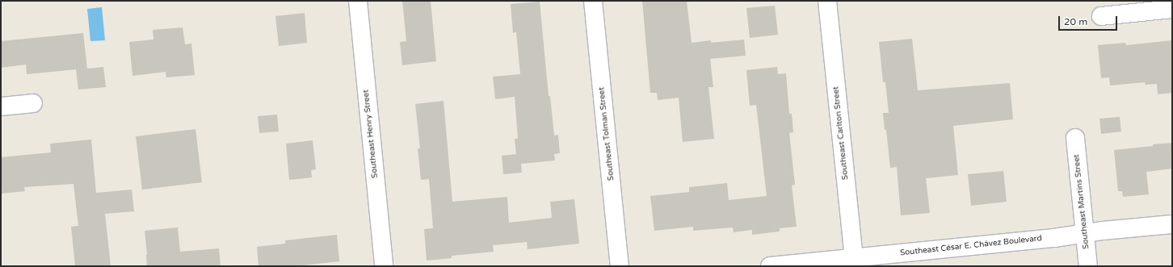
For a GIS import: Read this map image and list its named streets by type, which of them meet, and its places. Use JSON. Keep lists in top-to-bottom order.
{
  "streets": {
    "street": [
      "Southeast Carlton Street",
      "Southeast Henry Street",
      "Southeast Tolman Street",
      "Southeast Martins Street",
      "Southeast César E. Chávez Boulevard"
    ]
  },
  "crossings": [
    ["Southeast Carlton Street", "Southeast César E. Chávez Boulevard"],
    ["Southeast Martins Street", "Southeast César E. Chávez Boulevard"]
  ],
  "scale_bar": "20 m"
}
